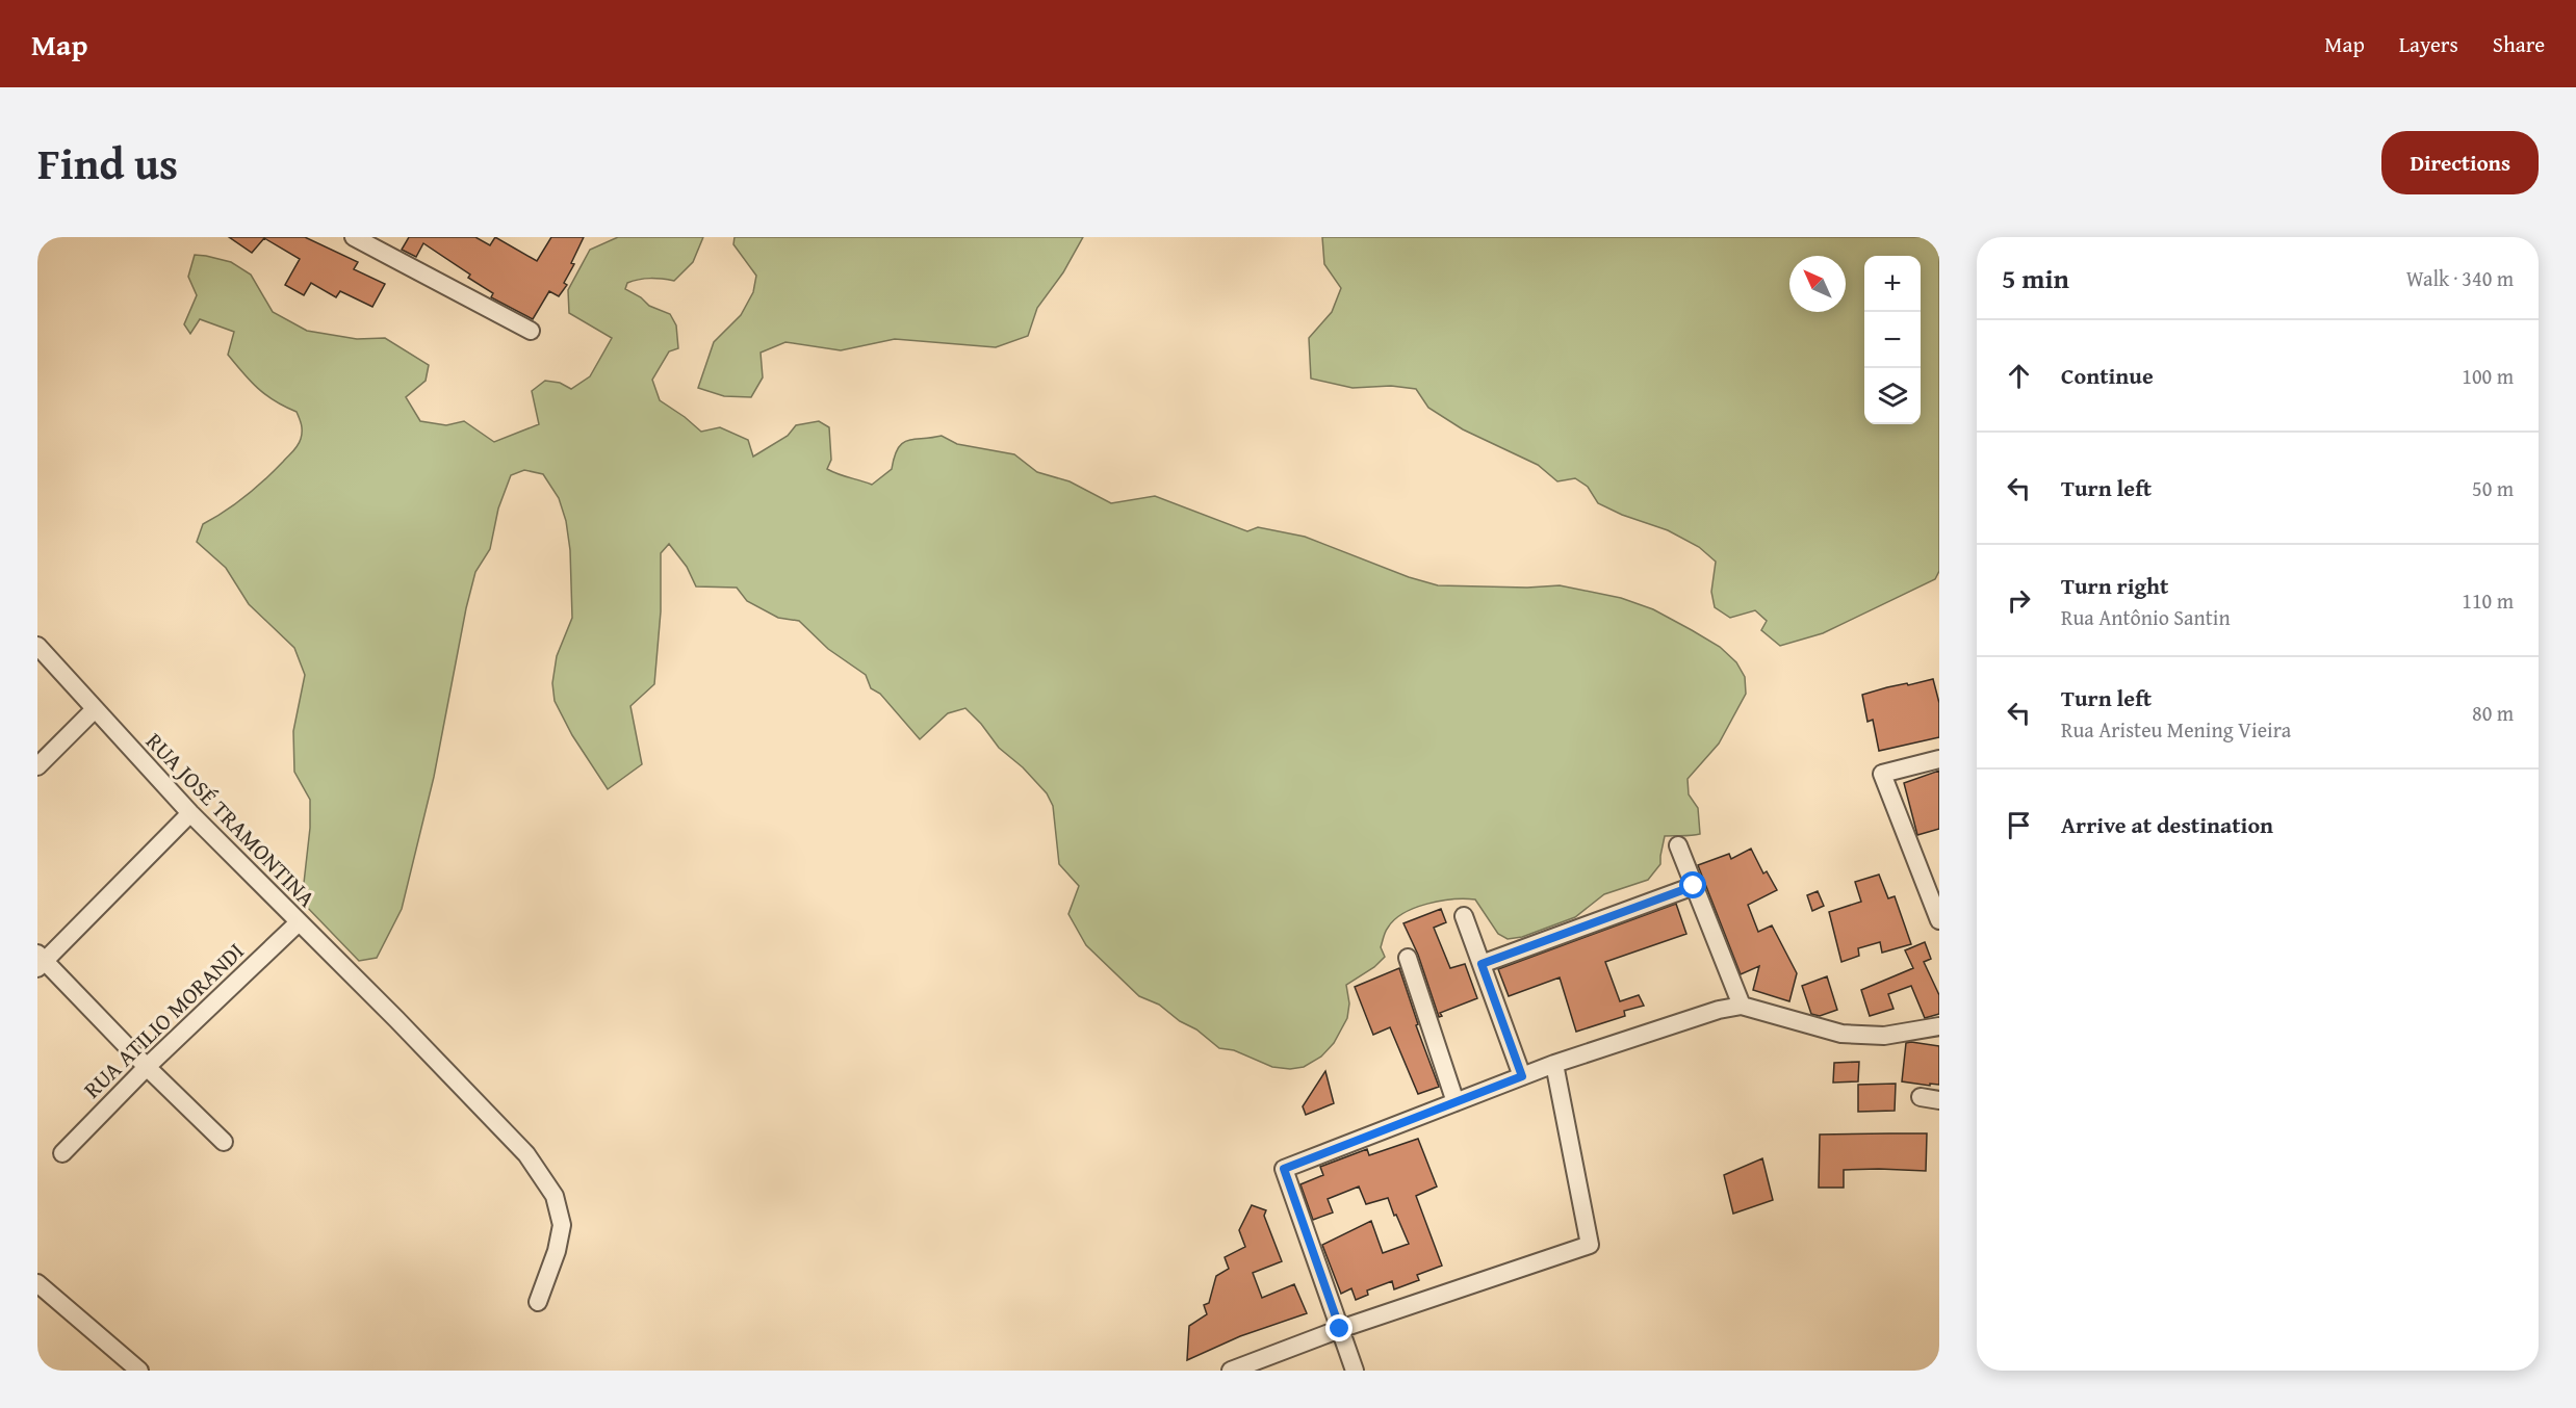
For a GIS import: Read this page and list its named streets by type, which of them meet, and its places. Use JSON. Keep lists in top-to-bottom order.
{
  "streets": {
    "street": ["RUA JOSÉ TRAMONTINA", "RUA ATILIO MORANDI"]
  },
  "crossings": [
    ["RUA JOSÉ TRAMONTINA", "RUA ATILIO MORANDI"]
  ],
  "north": "top left",
  "page": {
    "header": "Map",
    "nav": ["Map", "Layers", "Share"],
    "title": "Find us",
    "buttons": "Directions",
    "heading": ["5 min", "Walk · 340 m"],
    "map_buttons": ["+", "−"],
    "list": [
      ["Continue", "100 m"],
      ["Turn left", "50 m"],
      ["Turn right", "Rua Antônio Santin", "110 m"],
      ["Turn left", "Rua Aristeu Mening Vieira", "80 m"],
      "Arrive at destination"
    ]
  }
}
